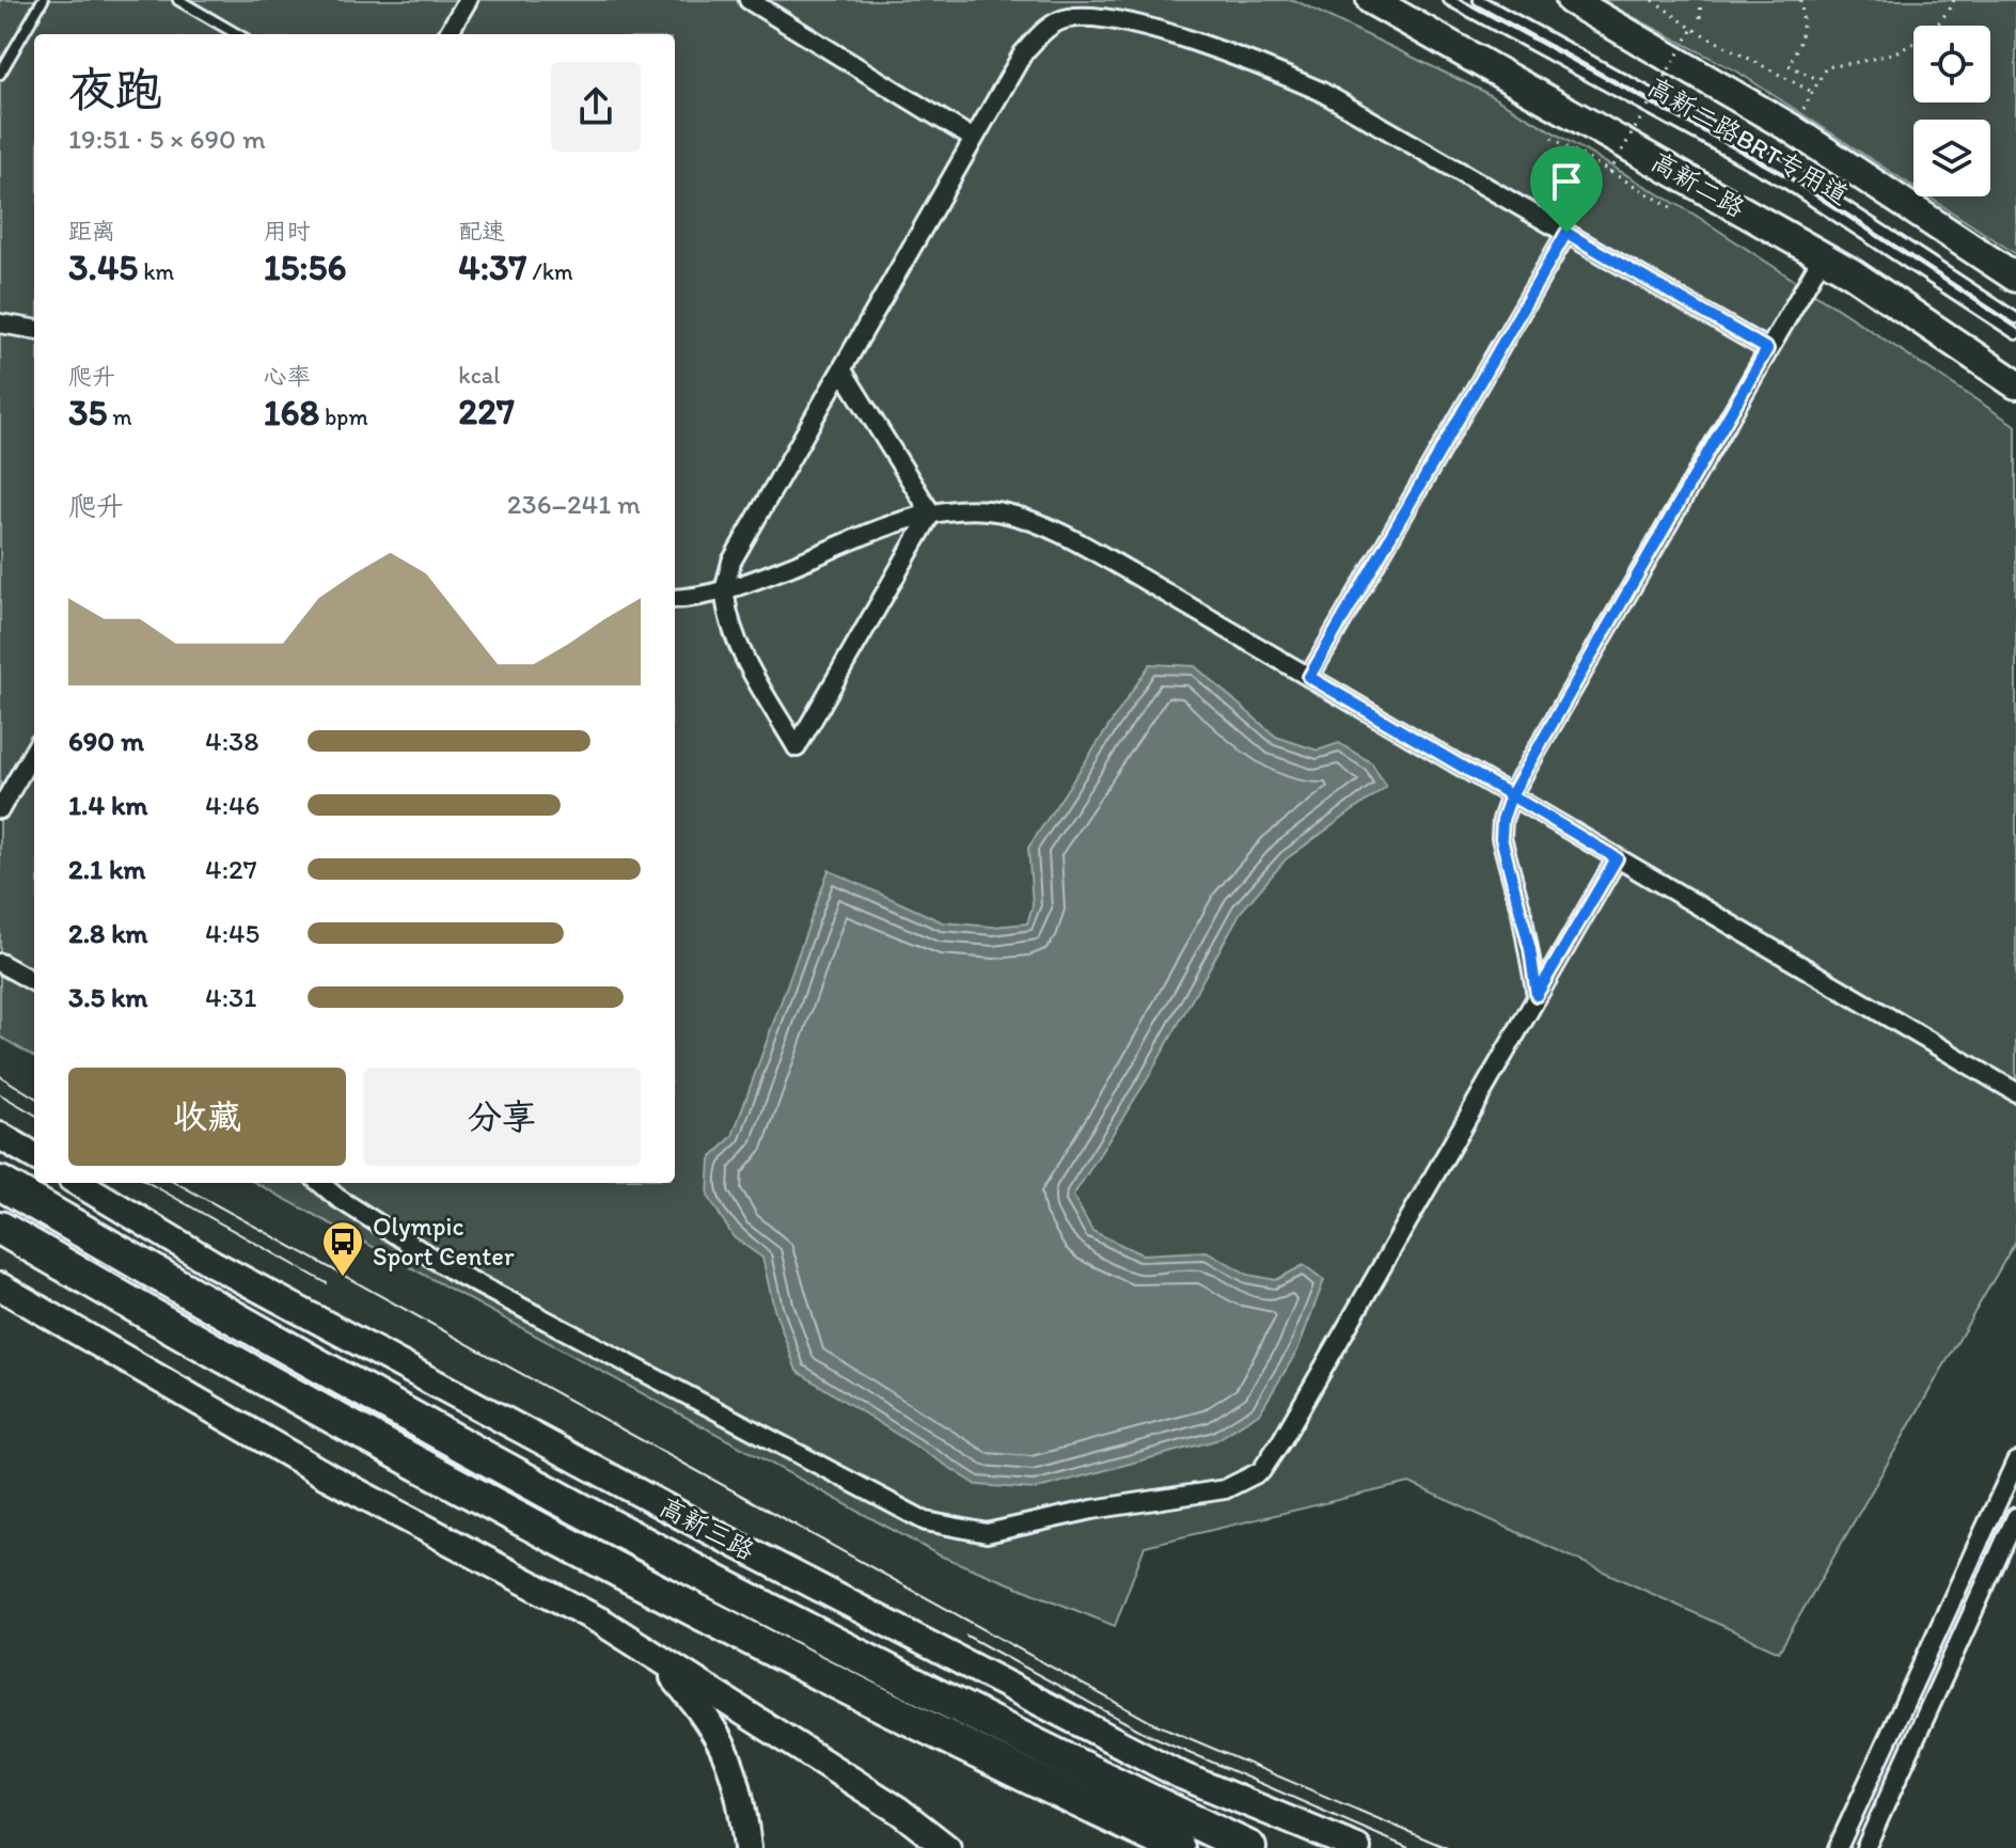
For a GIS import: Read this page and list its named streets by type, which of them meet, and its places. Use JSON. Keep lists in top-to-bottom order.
{
  "streets": {
    "highway": ["高新三路"],
    "main road": ["高新二路"],
    "lane": ["高新二路BRT专用道"]
  },
  "places": {
    "bus stop": ["Olympic Sport Center"]
  },
  "page": {
    "heading": ["夜跑", "19:51 · 5 × 690 m"],
    "stats": [
      ["距离", "3.45 km"],
      ["用时", "15:56"],
      ["配速", "4:37 /km"],
      ["爬升", "35 m"],
      ["心率", "168 bpm"],
      ["kcal", "227"]
    ],
    "chart": ["爬升", "236–241 m"],
    "list": [
      {
        "name": "690 m",
        "note": "4:38"
      },
      {
        "name": "1.4 km",
        "note": "4:46"
      },
      {
        "name": "2.1 km",
        "note": "4:27"
      },
      {
        "name": "2.8 km",
        "note": "4:45"
      },
      {
        "name": "3.5 km",
        "note": "4:31"
      }
    ],
    "buttons": ["收藏", "分享"]
  }
}
